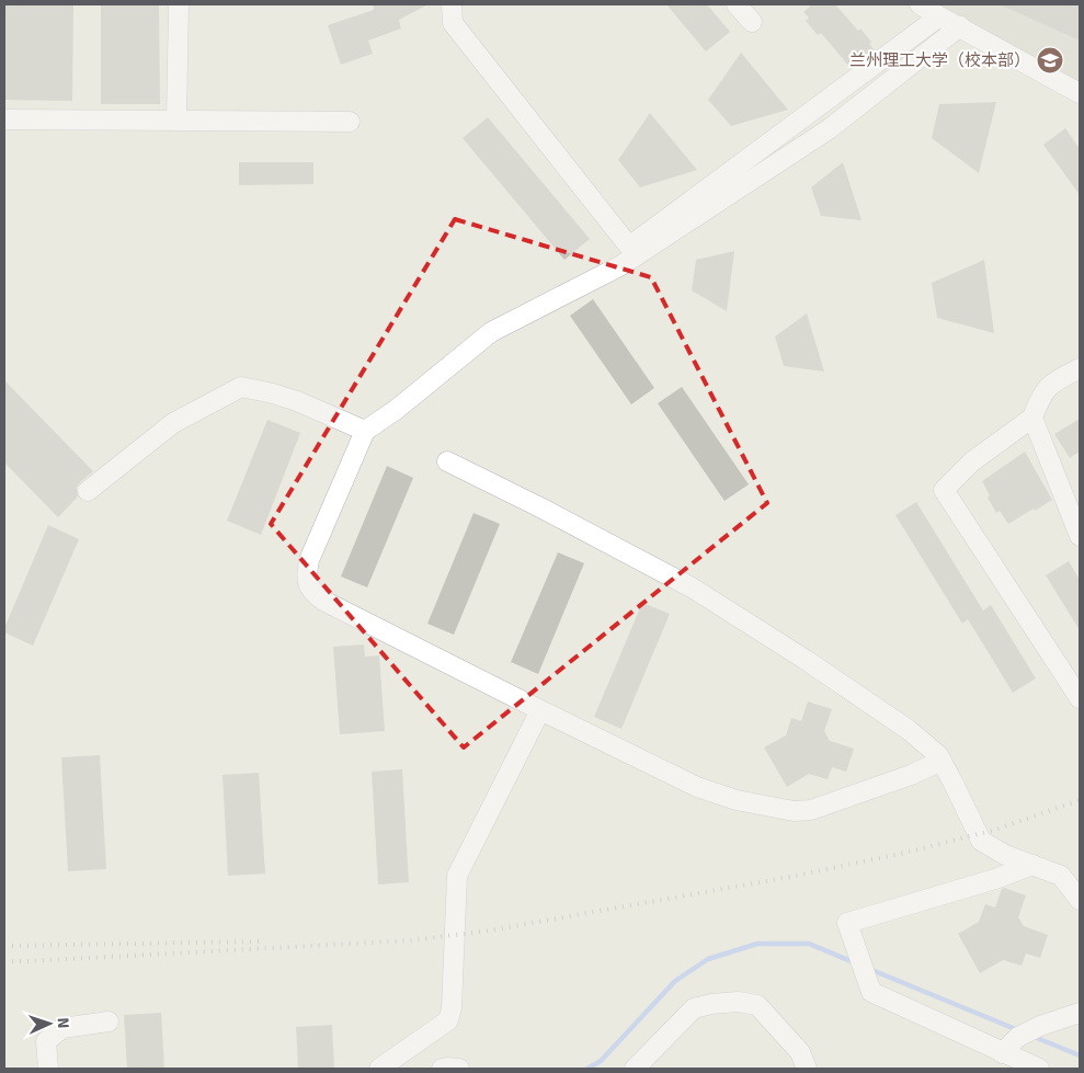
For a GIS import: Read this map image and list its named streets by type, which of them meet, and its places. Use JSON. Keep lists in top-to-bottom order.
{
  "places": {
    "school or university": ["兰州理工大学（校本部）"]
  },
  "north": "right"
}
